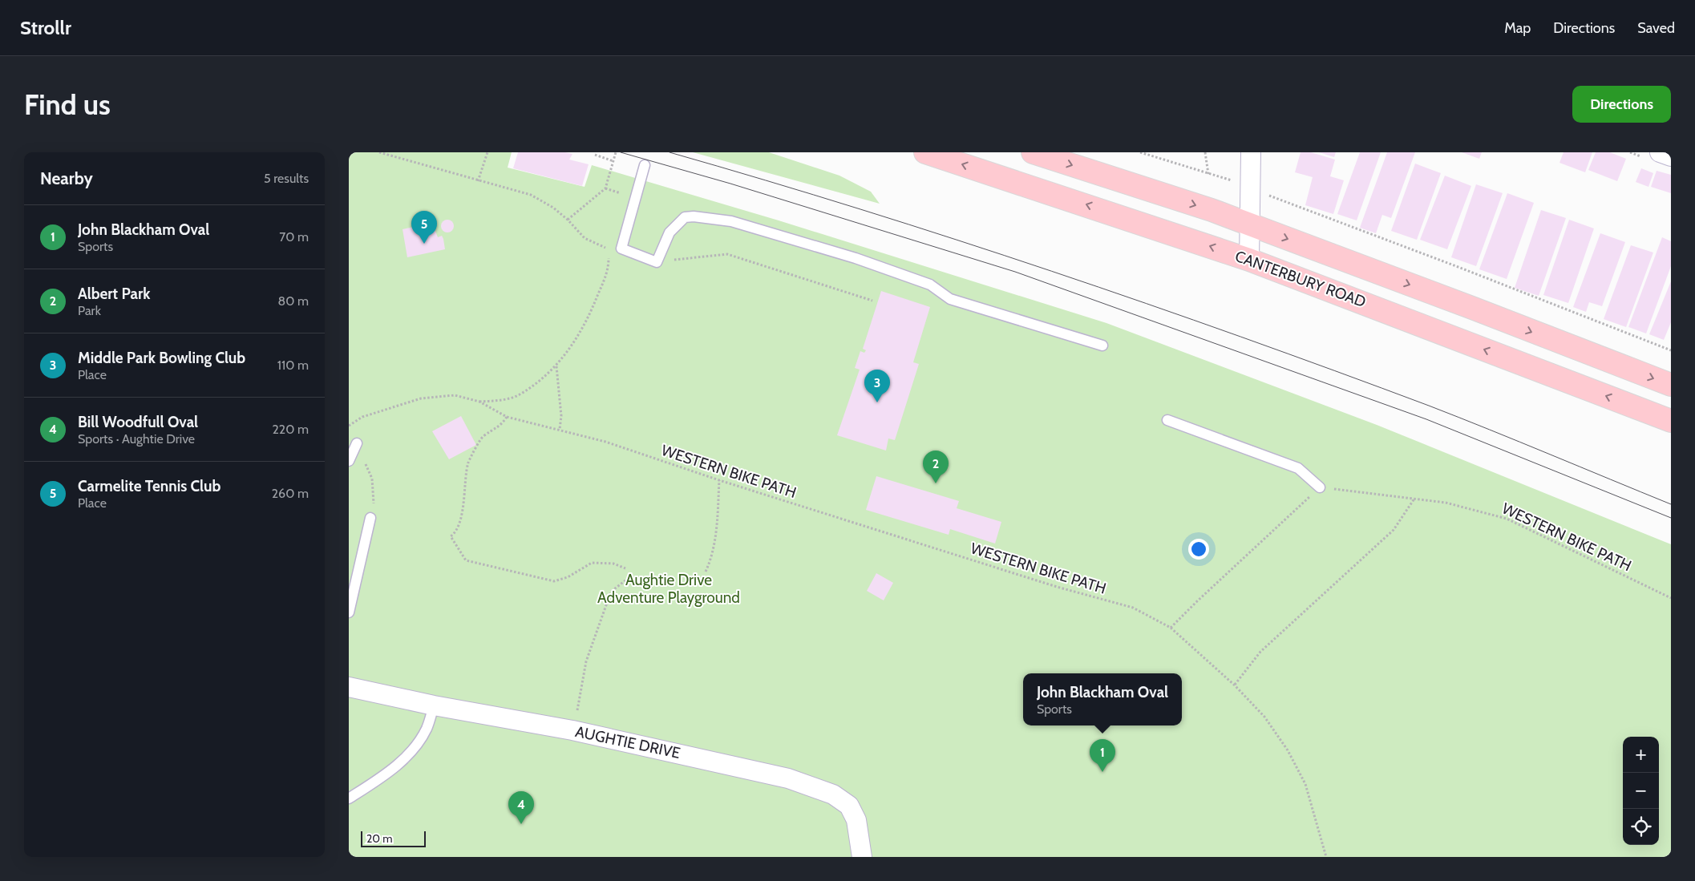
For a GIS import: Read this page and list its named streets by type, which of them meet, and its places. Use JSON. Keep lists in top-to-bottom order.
{
  "streets": {
    "main road": ["CANTERBURY ROAD"],
    "street": ["AUGHTIE DRIVE"],
    "path": ["WESTERN BIKE PATH"]
  },
  "parks": ["Aughtie Drive Adventure Playground"],
  "scale_bar": "20 m",
  "page": {
    "header": "Strollr",
    "nav": ["Map", "Directions", "Saved"],
    "buttons": "Directions",
    "title": "Find us",
    "heading": ["Nearby", "5 results"],
    "list": [
      {
        "mark": "1",
        "name": "John Blackham Oval",
        "note": "Sports",
        "value": "70 m"
      },
      {
        "mark": "2",
        "name": "Albert Park",
        "note": "Park",
        "value": "80 m"
      },
      {
        "mark": "3",
        "name": "Middle Park Bowling Club",
        "note": "Place",
        "value": "110 m"
      },
      {
        "mark": "4",
        "name": "Bill Woodfull Oval",
        "note": "Sports · Aughtie Drive",
        "value": "220 m"
      },
      {
        "mark": "5",
        "name": "Carmelite Tennis Club",
        "note": "Place",
        "value": "260 m"
      }
    ],
    "pins": [
      "5",
      "3",
      "2",
      "1",
      "4"
    ],
    "popup": ["John Blackham Oval", "Sports"],
    "map_buttons": ["+", "−"],
    "scale": "20 m"
  }
}
